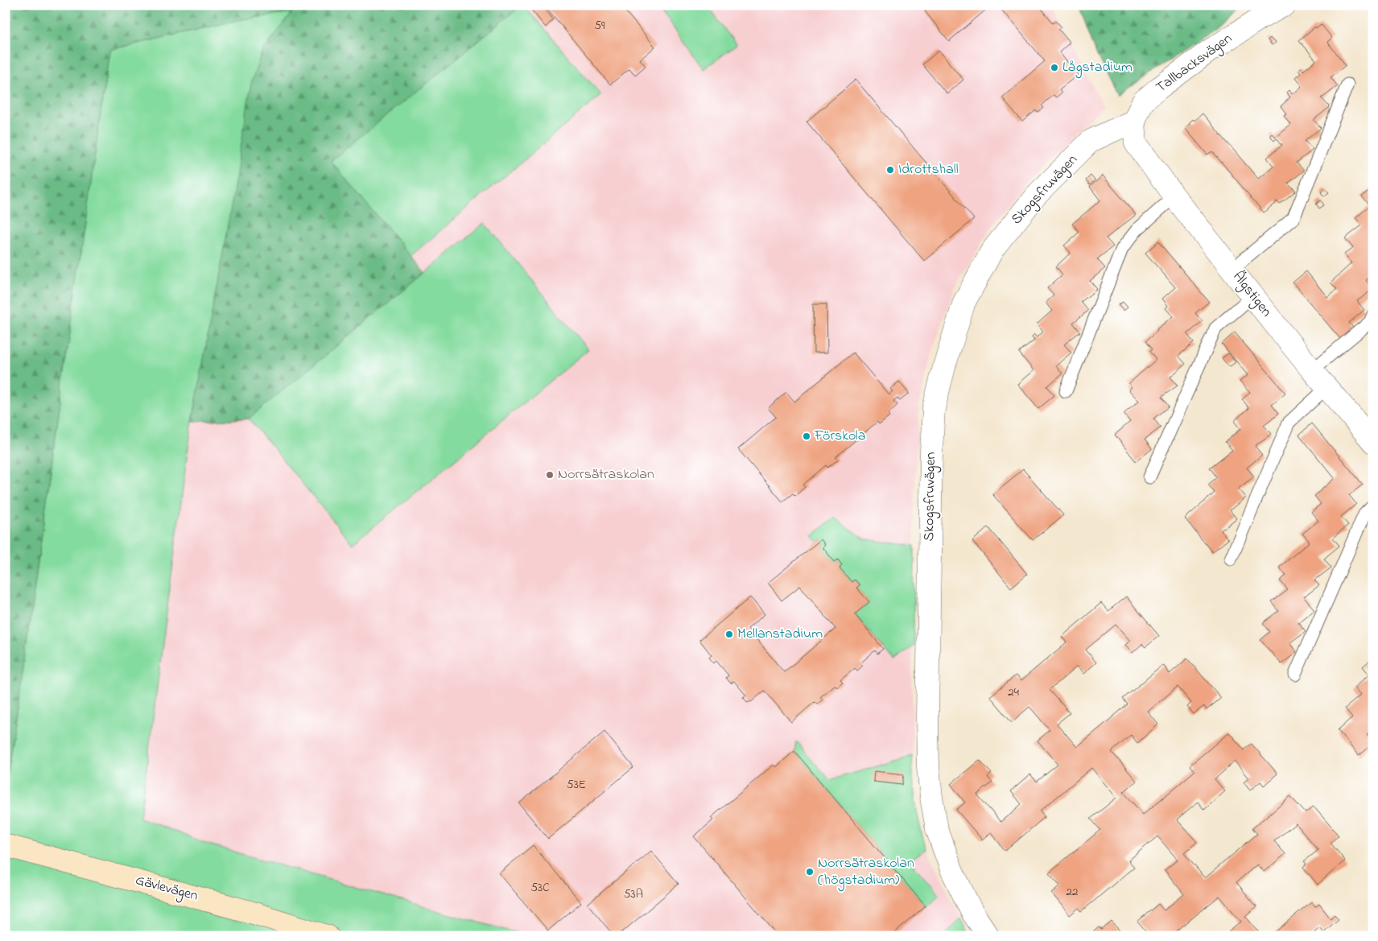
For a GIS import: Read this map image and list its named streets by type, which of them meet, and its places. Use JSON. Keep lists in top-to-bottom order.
{
  "streets": {
    "main road": ["Gävlevägen"],
    "street": ["Tallbacksvägen", "Skogsfruvägen", "Älgstigen"]
  },
  "crossings": [
    ["Tallbacksvägen", "Skogsfruvägen"],
    ["Tallbacksvägen", "Älgstigen"]
  ],
  "places": [
    "Lågstadium",
    "Idrottshall",
    "Förskola",
    "Norrsätraskolan",
    "Mellanstadium",
    "Norrsätraskolan (högstadium)"
  ],
  "house_numbers": [
    "59",
    "24",
    "53E",
    "53C",
    "22",
    "53A"
  ]
}
